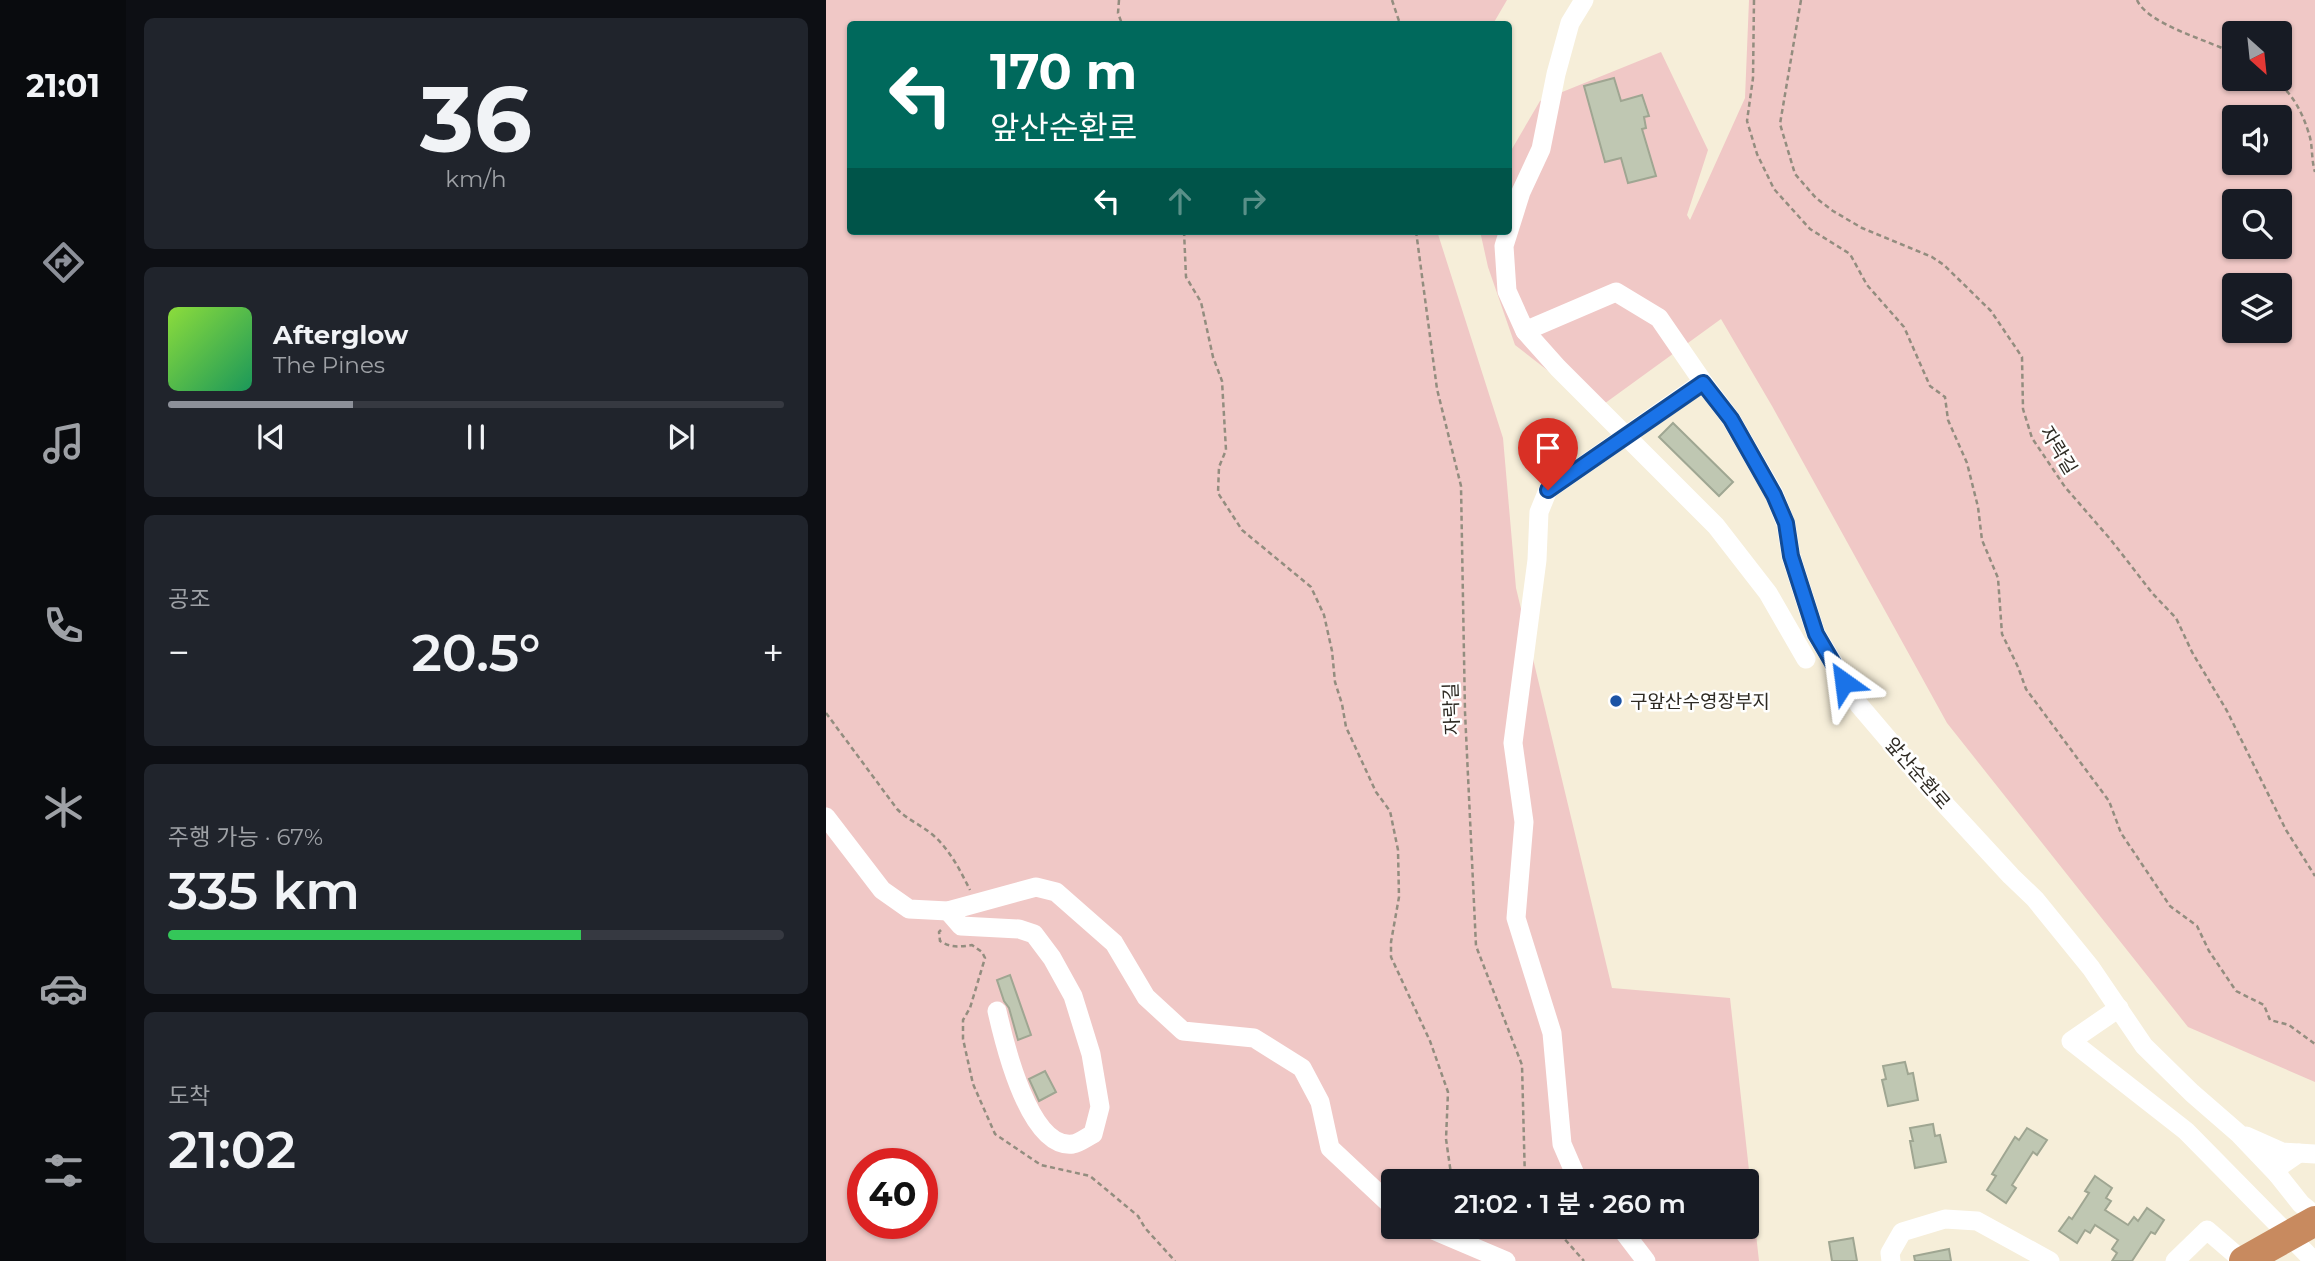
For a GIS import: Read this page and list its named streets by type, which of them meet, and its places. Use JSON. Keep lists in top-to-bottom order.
{
  "streets": {
    "street": ["앞산순환로"],
    "path": ["자락길"]
  },
  "places": ["구앞산수영장부지"],
  "north": "bottom right",
  "page": {
    "tabs": "21:01",
    "tile": [
      ["36", "km/h"],
      "공조",
      ["주행 가능 · 67%", "335 km"],
      ["도착", "21:02"]
    ],
    "turn": ["170 m", "앞산순환로"],
    "song": ["Afterglow", "The Pines"],
    "heat": ["−", "20.5°", "+"],
    "limit": "40",
    "trip": "21:02 · 1 분 · 260 m"
  }
}
